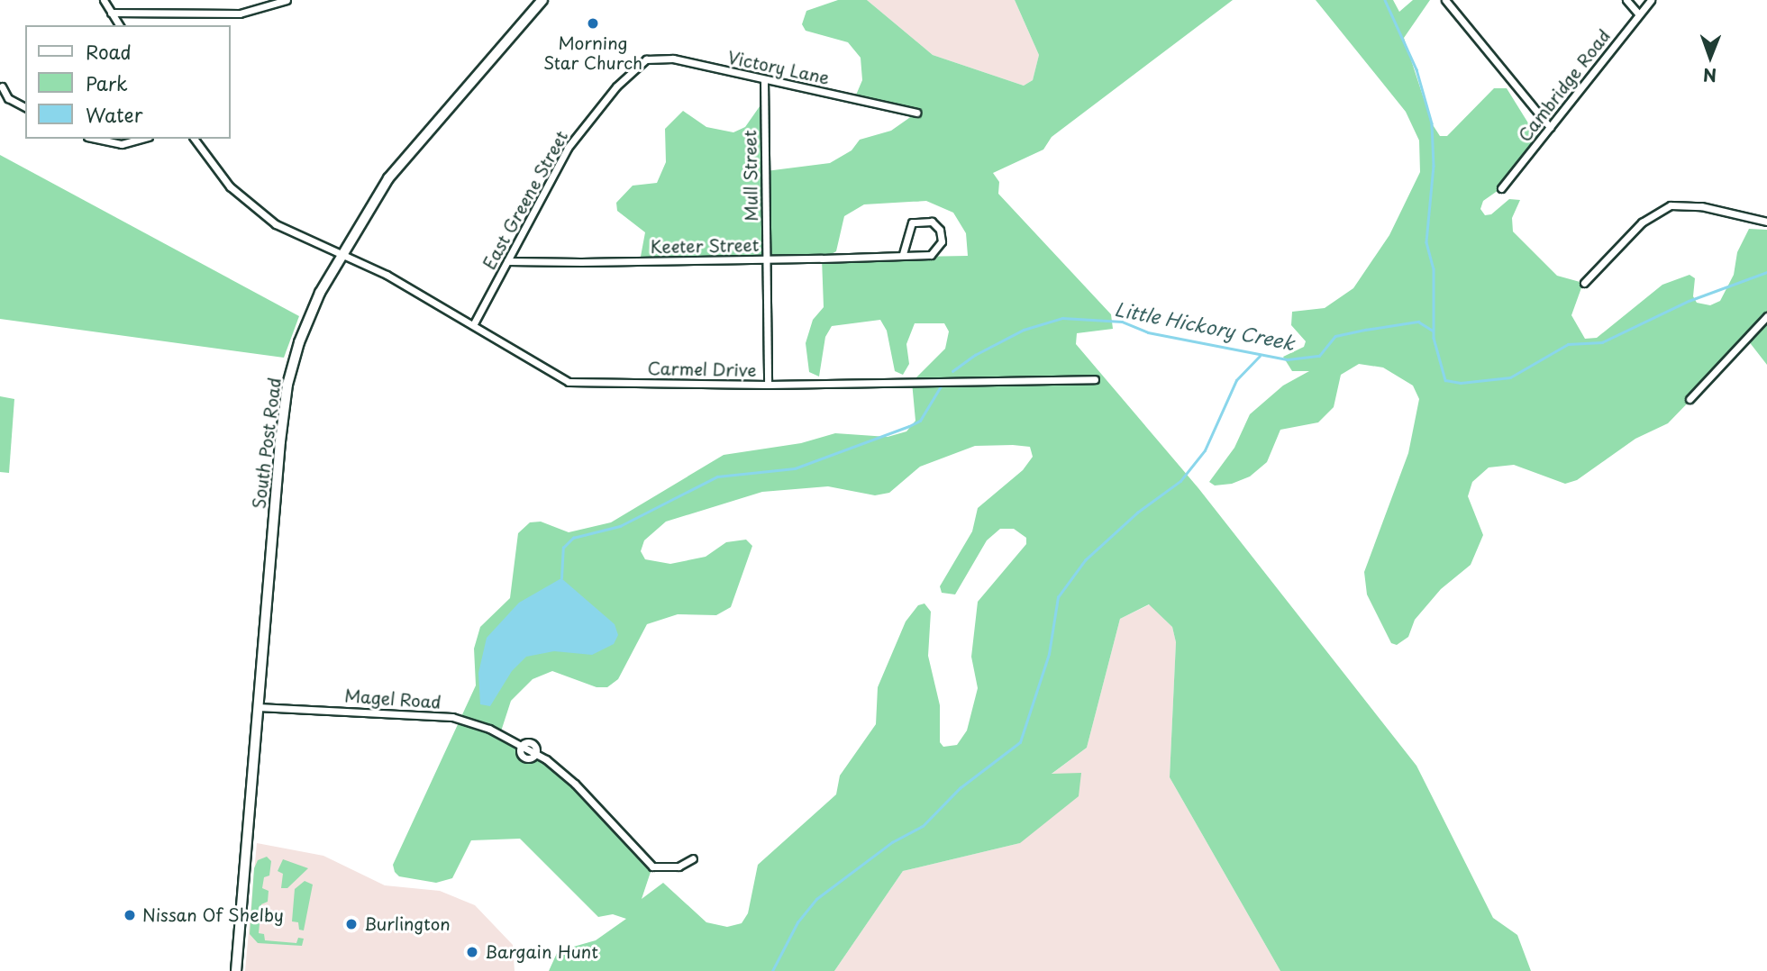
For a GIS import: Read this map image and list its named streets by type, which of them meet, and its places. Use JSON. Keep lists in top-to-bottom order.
{
  "streets": {
    "main road": ["South Post Road"],
    "street": [
      "Victory Lane",
      "Cambridge Road",
      "Mull Street",
      "East Greene Street",
      "Keeter Street",
      "Carmel Drive",
      "Magel Road"
    ]
  },
  "crossings": [
    ["Victory Lane", "Mull Street"],
    ["Victory Lane", "East Greene Street"],
    ["Mull Street", "Keeter Street"],
    ["Mull Street", "Carmel Drive"],
    ["East Greene Street", "Keeter Street"],
    ["East Greene Street", "Carmel Drive"],
    ["Carmel Drive", "South Post Road"],
    ["South Post Road", "Magel Road"]
  ],
  "water": ["Little Hickory Creek"],
  "places": [
    "Morning Star Church",
    "Nissan Of Shelby",
    "Burlington",
    "Bargain Hunt"
  ],
  "legend": ["Road", "Park", "Water"],
  "north": "bottom"
}
